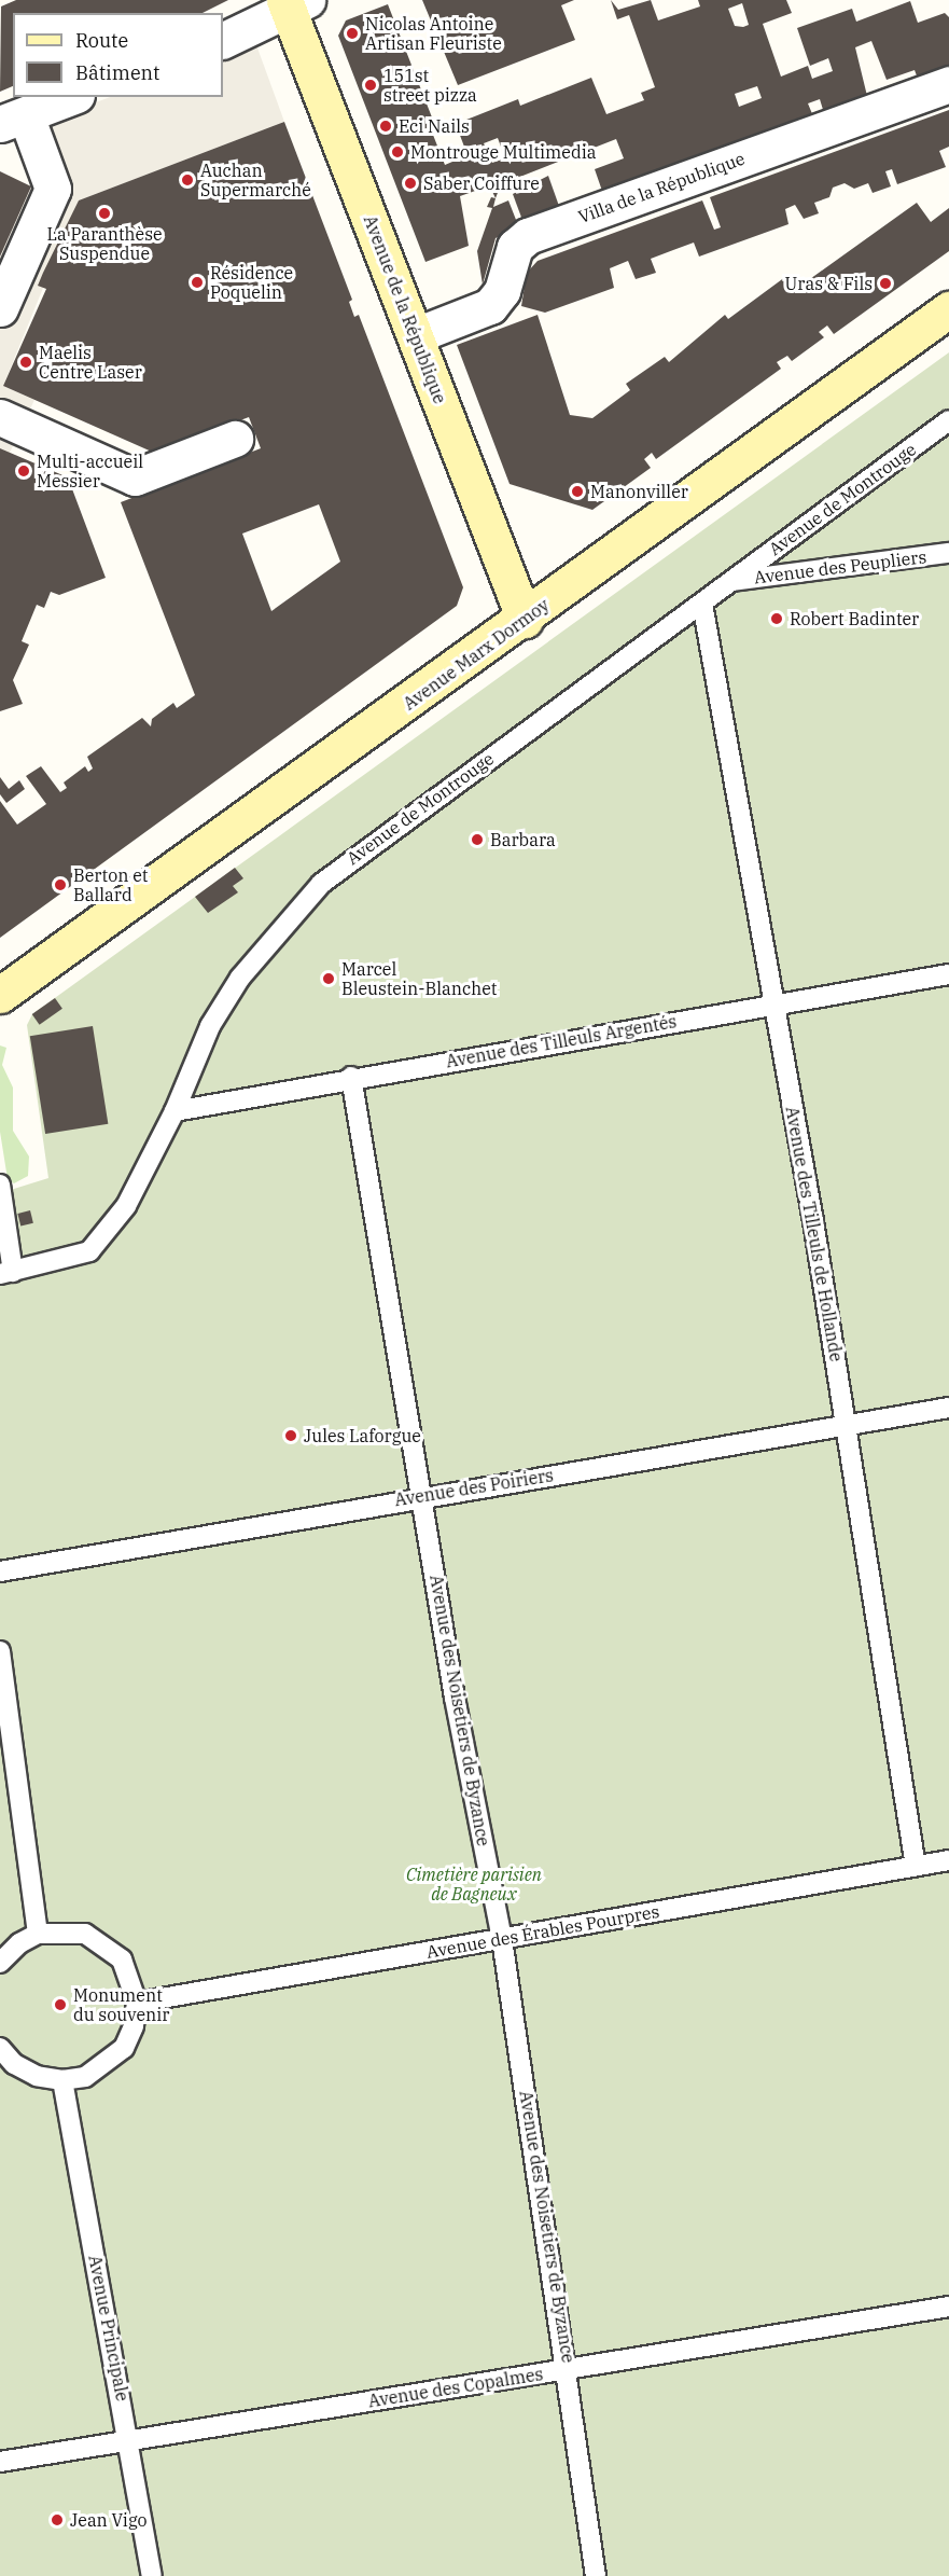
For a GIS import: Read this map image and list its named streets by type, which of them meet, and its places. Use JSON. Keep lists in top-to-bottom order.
{
  "streets": {
    "main road": ["Avenue de la République", "Avenue Marx Dormoy"],
    "street": ["Villa de la République"],
    "lane": [
      "Avenue de Montrouge",
      "Avenue des Peupliers",
      "Avenue des Tilleuls Argentés",
      "Avenue des Tilleuls de Hollande",
      "Avenue des Poiriers",
      "Avenue des Noisetiers de Byzance",
      "Avenue des Érables Pourpres",
      "Avenue Principale",
      "Avenue des Copalmes"
    ]
  },
  "crossings": [
    ["Villa de la République", "Avenue de la République"],
    ["Avenue de la République", "Avenue Marx Dormoy"],
    ["Avenue de Montrouge", "Avenue des Peupliers"],
    ["Avenue de Montrouge", "Avenue des Tilleuls Argentés"],
    ["Avenue de Montrouge", "Avenue des Tilleuls de Hollande"],
    ["Avenue des Tilleuls Argentés", "Avenue des Tilleuls de Hollande"],
    ["Avenue des Tilleuls Argentés", "Avenue des Noisetiers de Byzance"],
    ["Avenue des Tilleuls de Hollande", "Avenue des Poiriers"],
    ["Avenue des Tilleuls de Hollande", "Avenue des Érables Pourpres"],
    ["Avenue des Poiriers", "Avenue des Noisetiers de Byzance"],
    ["Avenue des Noisetiers de Byzance", "Avenue des Érables Pourpres"],
    ["Avenue des Noisetiers de Byzance", "Avenue des Copalmes"],
    ["Avenue Principale", "Avenue des Copalmes"]
  ],
  "parks": ["Cimetière parisien de Bagneux"],
  "places": [
    "Nicolas Antoine Artisan Fleuriste",
    "151st street pizza",
    "Eci Nails",
    "Montrouge Multimedia",
    "Auchan Supermarché",
    "Saber Coiffure",
    "La Paranthèse Suspendue",
    "Résidence Poquelin",
    "Uras & Fils",
    "Maelis Centre Laser",
    "Multi-accueil Messier",
    "Manonviller",
    "Robert Badinter",
    "Barbara",
    "Berton et Ballard",
    "Marcel Bleustein-Blanchet",
    "Jules Laforgue",
    "Monument du souvenir",
    "Jean Vigo"
  ],
  "legend": ["Route", "Bâtiment"]
}
